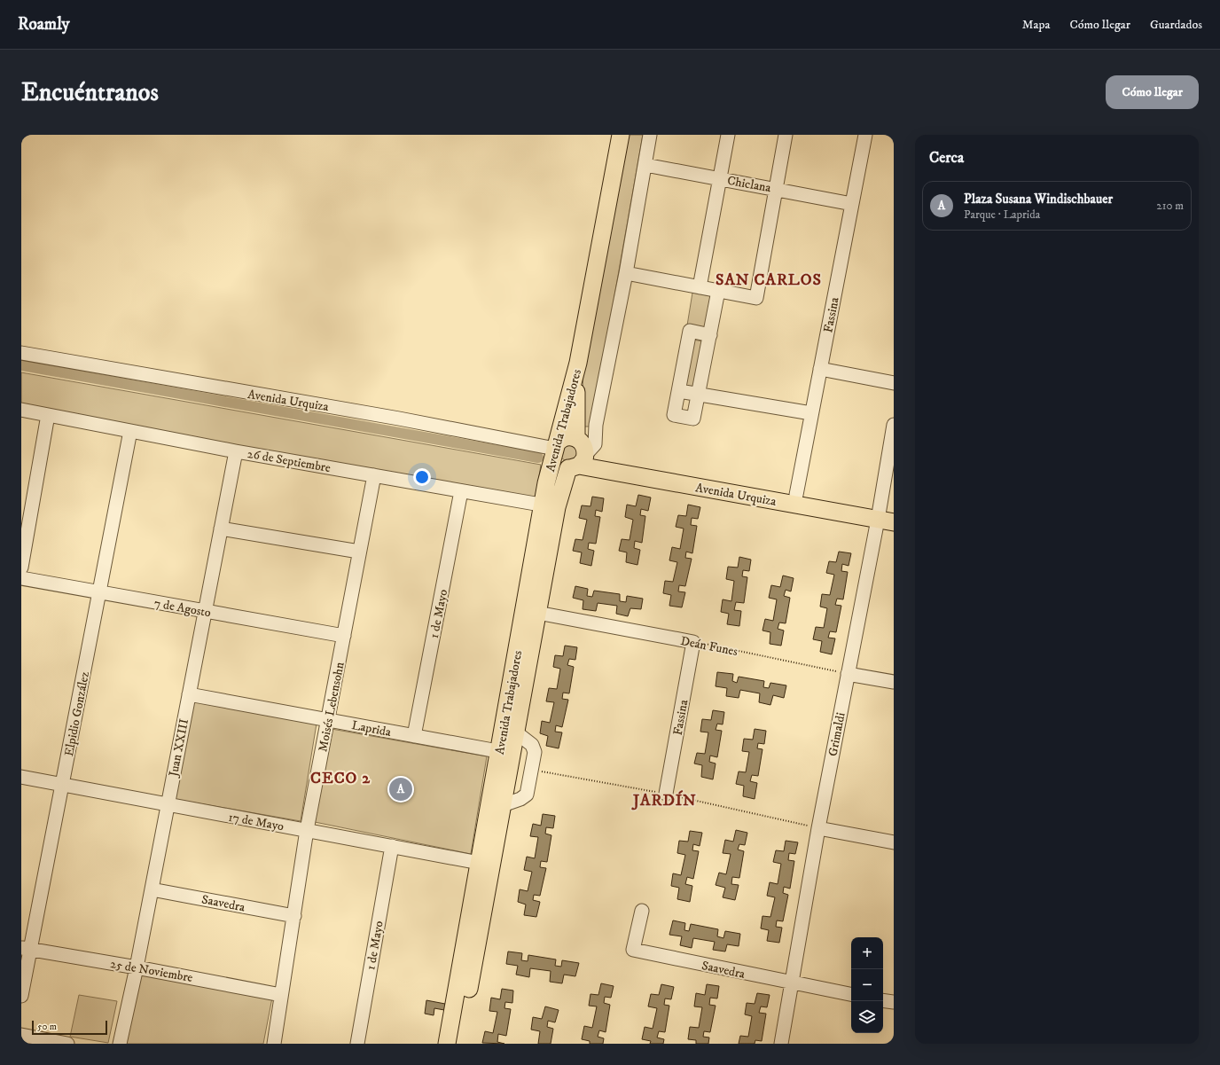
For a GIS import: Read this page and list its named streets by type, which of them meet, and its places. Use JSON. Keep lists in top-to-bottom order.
{
  "streets": {
    "main road": ["Avenida Urquiza", "Avenida Trabajadores"],
    "street": [
      "Chiclana",
      "Fassina",
      "26 de Septiembre",
      "7 de Agosto",
      "1 de Mayo",
      "Deán Funes",
      "Moisés Lebensohn",
      "Elpidio González",
      "Laprida",
      "Grimaldi",
      "Juan XXIII",
      "17 de Mayo",
      "Saavedra",
      "25 de Noviembre"
    ]
  },
  "crossings": [
    ["Chiclana", "Fassina"],
    ["Chiclana", "Avenida Trabajadores"],
    ["Fassina", "Avenida Urquiza"],
    ["Fassina", "Deán Funes"],
    ["Avenida Urquiza", "Avenida Trabajadores"],
    ["Avenida Urquiza", "Grimaldi"],
    ["Avenida Trabajadores", "26 de Septiembre"],
    ["Avenida Trabajadores", "Deán Funes"],
    ["Avenida Trabajadores", "Laprida"],
    ["Avenida Trabajadores", "17 de Mayo"],
    ["26 de Septiembre", "1 de Mayo"],
    ["26 de Septiembre", "Moisés Lebensohn"],
    ["26 de Septiembre", "Elpidio González"],
    ["26 de Septiembre", "Juan XXIII"],
    ["7 de Agosto", "Moisés Lebensohn"],
    ["7 de Agosto", "Elpidio González"],
    ["7 de Agosto", "Juan XXIII"],
    ["1 de Mayo", "Laprida"],
    ["1 de Mayo", "17 de Mayo"],
    ["Deán Funes", "Grimaldi"],
    ["Moisés Lebensohn", "Laprida"],
    ["Moisés Lebensohn", "17 de Mayo"],
    ["Moisés Lebensohn", "Saavedra"],
    ["Moisés Lebensohn", "25 de Noviembre"],
    ["Elpidio González", "17 de Mayo"],
    ["Elpidio González", "25 de Noviembre"],
    ["Laprida", "Juan XXIII"],
    ["Grimaldi", "Saavedra"],
    ["Juan XXIII", "17 de Mayo"],
    ["Juan XXIII", "Saavedra"],
    ["Juan XXIII", "25 de Noviembre"]
  ],
  "districts": ["SAN CARLOS", "CECO 2", "JARDÍN"],
  "scale_bar": "50 m",
  "page": {
    "header": "Roamly",
    "nav": ["Mapa", "Cómo llegar", "Guardados"],
    "buttons": "Cómo llegar",
    "title": "Encuéntranos",
    "heading": "Cerca",
    "list": [
      {
        "mark": "A",
        "name": "Plaza Susana Windischbauer",
        "note": "Parque · Laprida",
        "value": "210 m"
      }
    ],
    "pins": "A",
    "map_buttons": ["+", "−"],
    "scale": "50 m"
  }
}
